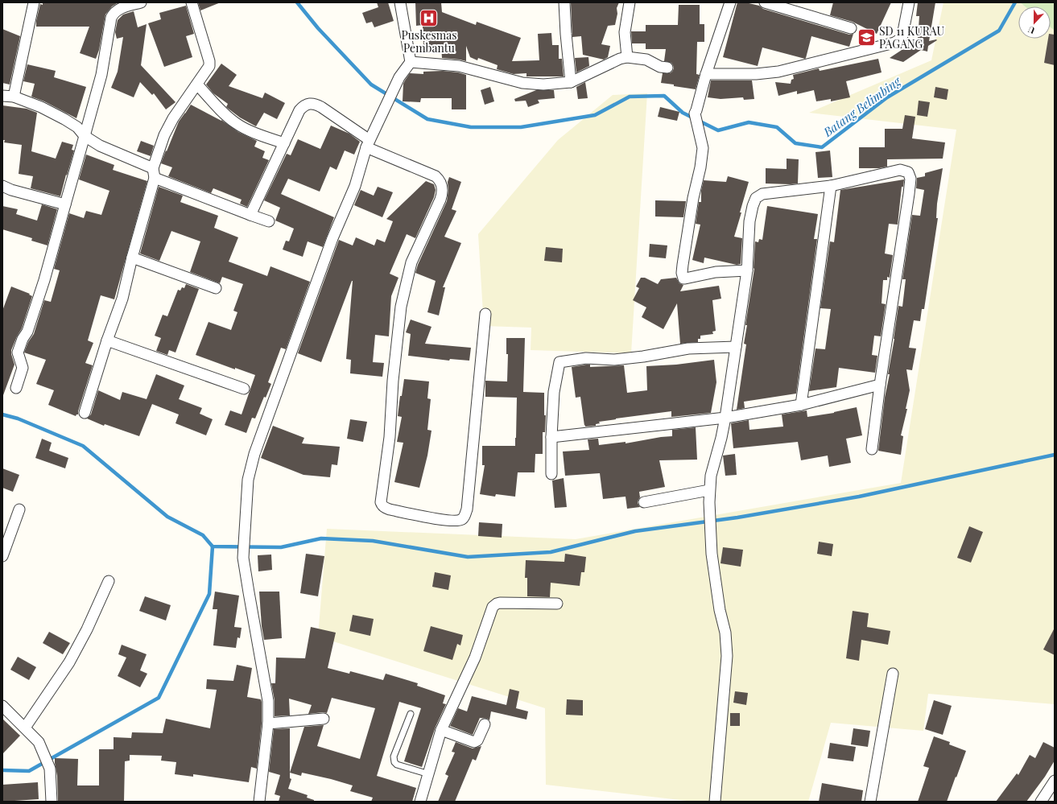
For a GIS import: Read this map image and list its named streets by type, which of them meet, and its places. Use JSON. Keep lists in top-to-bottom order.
{
  "water": ["Batang Belimbing"],
  "places": {
    "hospital": ["Puskesmas Pembantu"],
    "school or university": ["SD 11 KURAU PAGANG"]
  },
  "north": "bottom"
}
